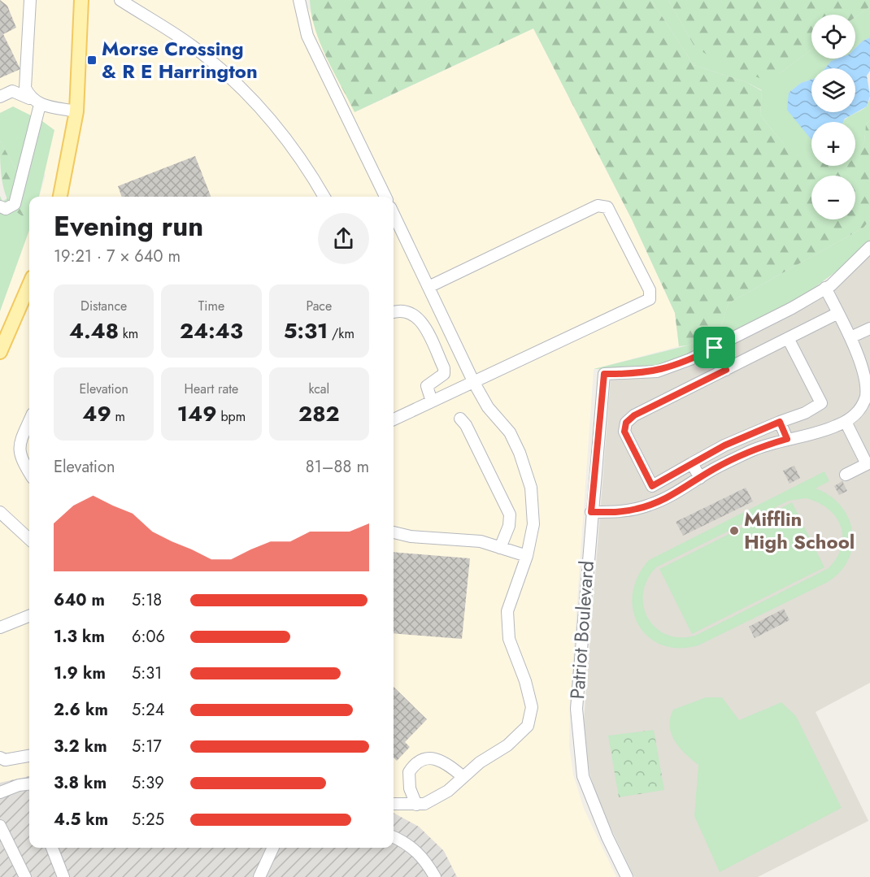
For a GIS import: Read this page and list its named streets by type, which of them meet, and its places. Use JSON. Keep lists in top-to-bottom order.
{
  "streets": {
    "street": ["Patriot Boulevard"]
  },
  "places": {
    "transit": ["Morse Crossing & R E Harrington"],
    "other": ["Mifflin High School"]
  },
  "page": {
    "map_buttons": ["+", "−"],
    "heading": ["Evening run", "19:21 · 7 × 640 m"],
    "stats": [
      ["Distance", "4.48 km"],
      ["Time", "24:43"],
      ["Pace", "5:31 /km"],
      ["Elevation", "49 m"],
      ["Heart rate", "149 bpm"],
      ["kcal", "282"]
    ],
    "chart": ["Elevation", "81–88 m"],
    "list": [
      {
        "name": "640 m",
        "note": "5:18"
      },
      {
        "name": "1.3 km",
        "note": "6:06"
      },
      {
        "name": "1.9 km",
        "note": "5:31"
      },
      {
        "name": "2.6 km",
        "note": "5:24"
      },
      {
        "name": "3.2 km",
        "note": "5:17"
      },
      {
        "name": "3.8 km",
        "note": "5:39"
      },
      {
        "name": "4.5 km",
        "note": "5:25"
      }
    ]
  }
}
